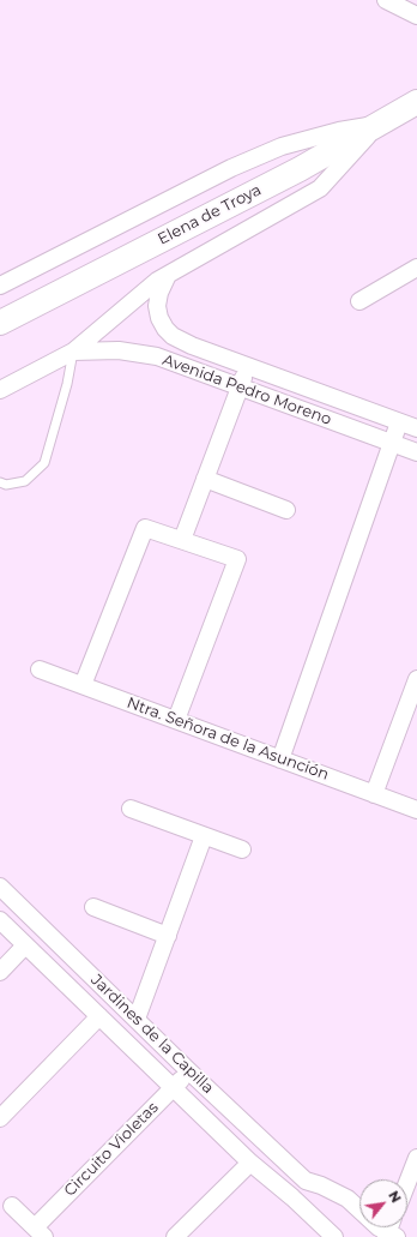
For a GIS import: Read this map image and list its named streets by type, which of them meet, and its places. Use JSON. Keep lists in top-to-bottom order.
{
  "streets": {
    "main road": ["Elena de Troya"],
    "street": [
      "Avenida Pedro Moreno",
      "Ntra. Señora de la Asunción",
      "Jardines de la Capilla",
      "Circuito Violetas"
    ]
  },
  "crossings": [
    ["Jardines de la Capilla", "Circuito Violetas"]
  ],
  "north": "top right"
}
